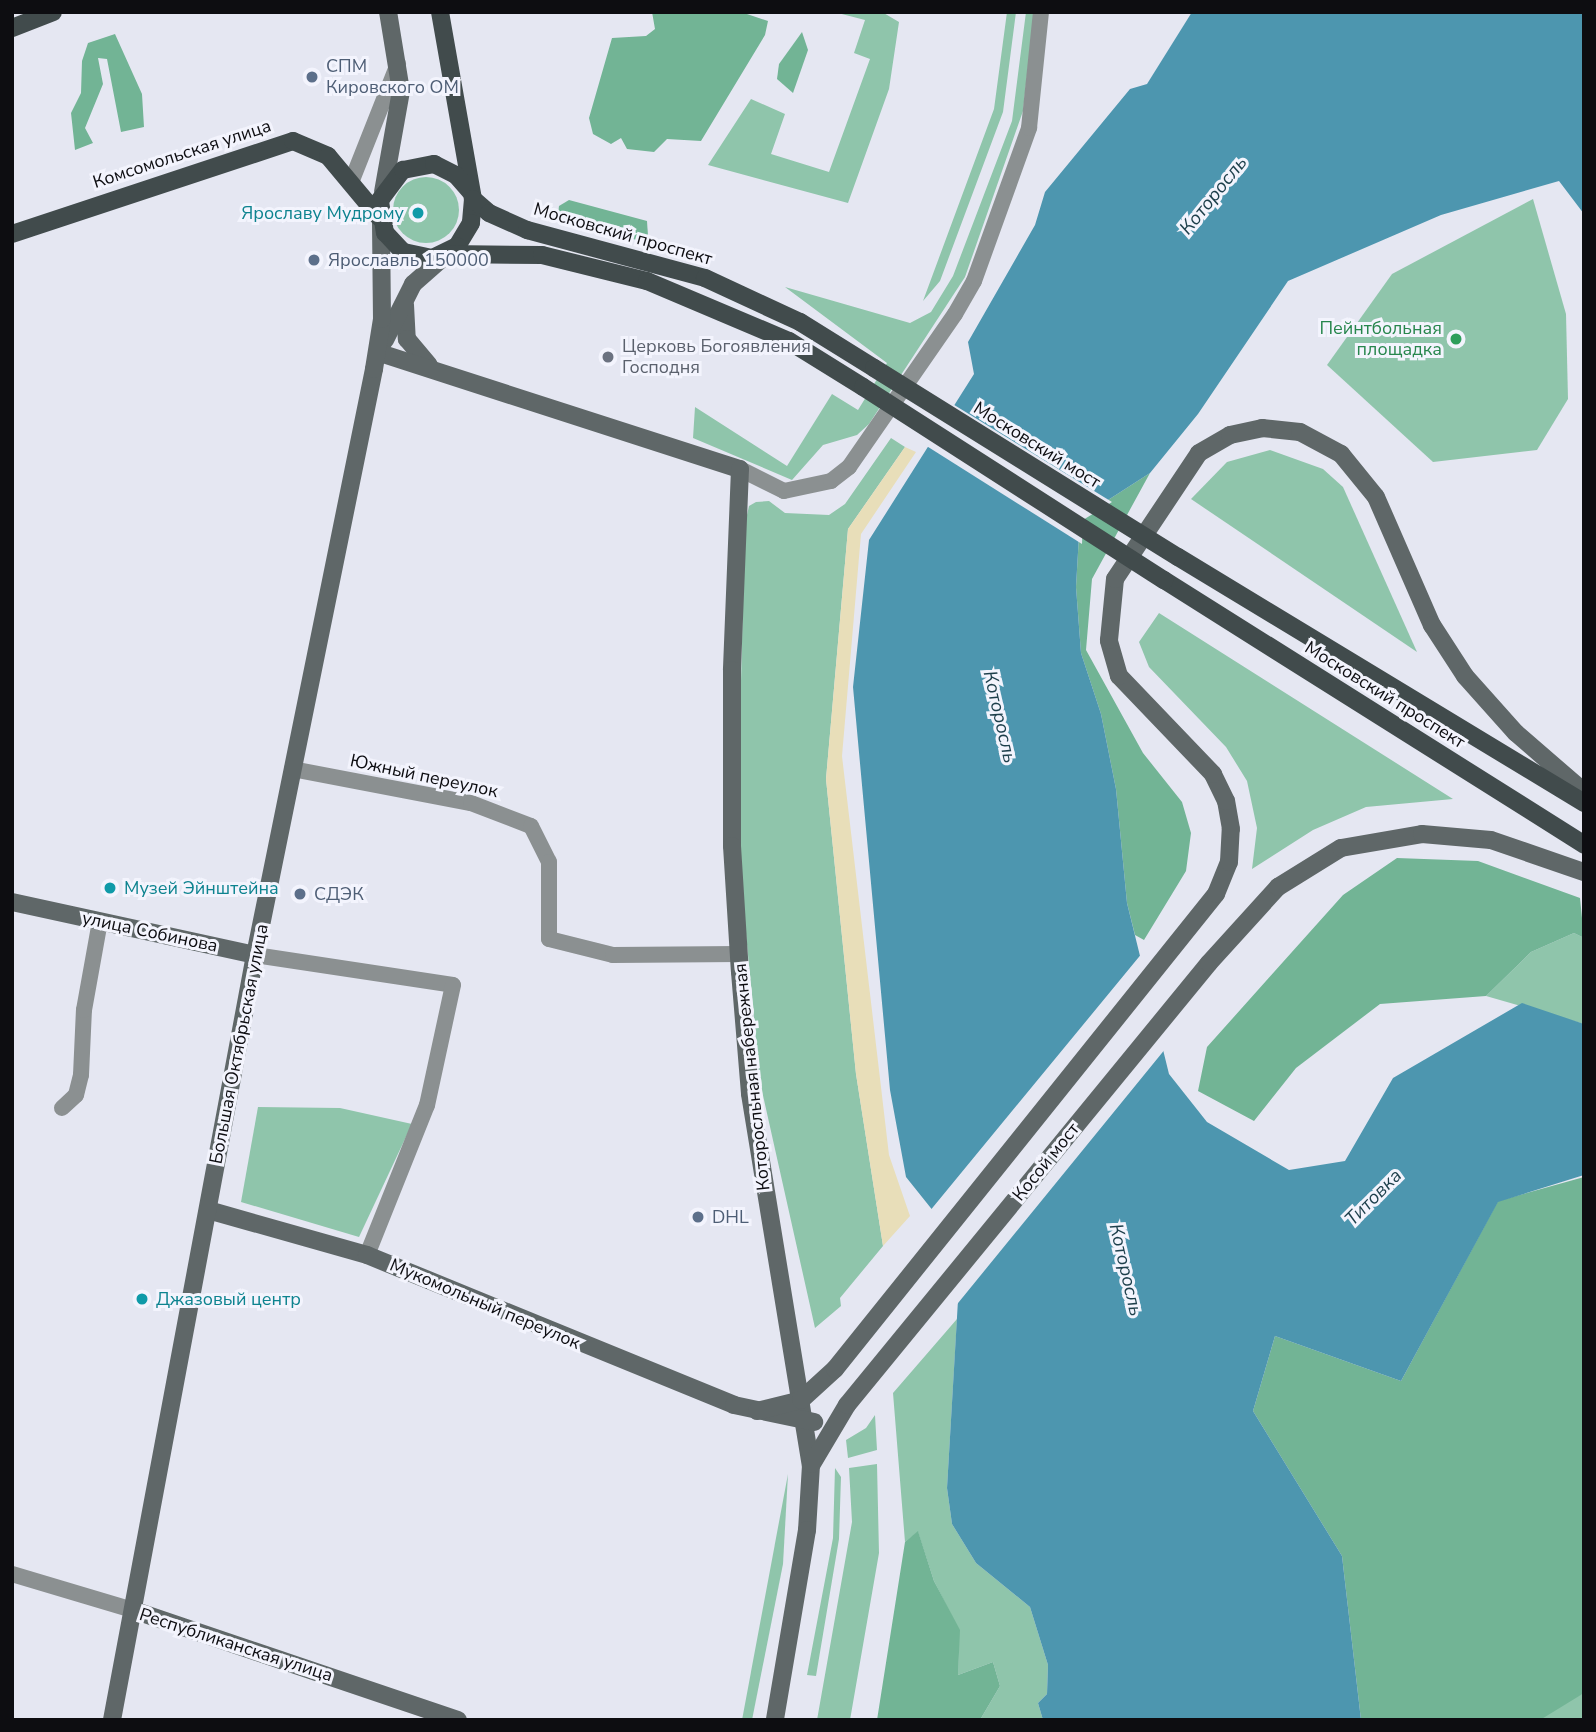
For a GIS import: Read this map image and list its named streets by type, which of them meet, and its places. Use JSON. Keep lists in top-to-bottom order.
{
  "streets": {
    "main road": [
      "Комсомольская улица",
      "Московский проспект",
      "Московский мост",
      "улица Собинова",
      "Большая Октябрьская улица",
      "Которосльная набережная",
      "Косой мост",
      "Мукомольный переулок",
      "Республиканская улица"
    ],
    "street": ["Южный переулок"]
  },
  "crossings": [
    ["Комсомольская улица", "Московский проспект"],
    ["Комсомольская улица", "Большая Октябрьская улица"],
    ["Московский проспект", "Московский мост"],
    ["Московский проспект", "Большая Октябрьская улица"],
    ["Южный переулок", "Большая Октябрьская улица"],
    ["Южный переулок", "Которосльная набережная"],
    ["улица Собинова", "Большая Октябрьская улица"],
    ["улица Собинова", "Мукомольный переулок"],
    ["Большая Октябрьская улица", "Мукомольный переулок"],
    ["Большая Октябрьская улица", "Республиканская улица"],
    ["Которосльная набережная", "Косой мост"],
    ["Которосльная набережная", "Мукомольный переулок"],
    ["Косой мост", "Мукомольный переулок"]
  ],
  "water": ["Которосль", "Титовка"],
  "places": [
    "СПМ Кировского ОМ",
    "Ярославу Мудрому",
    "Ярославль 150000",
    "Пейнтбольная площадка",
    "Церковь Богоявления Господня",
    "Музей Эйнштейна",
    "СДЭК",
    "DHL",
    "Джазовый центр"
  ]
}
